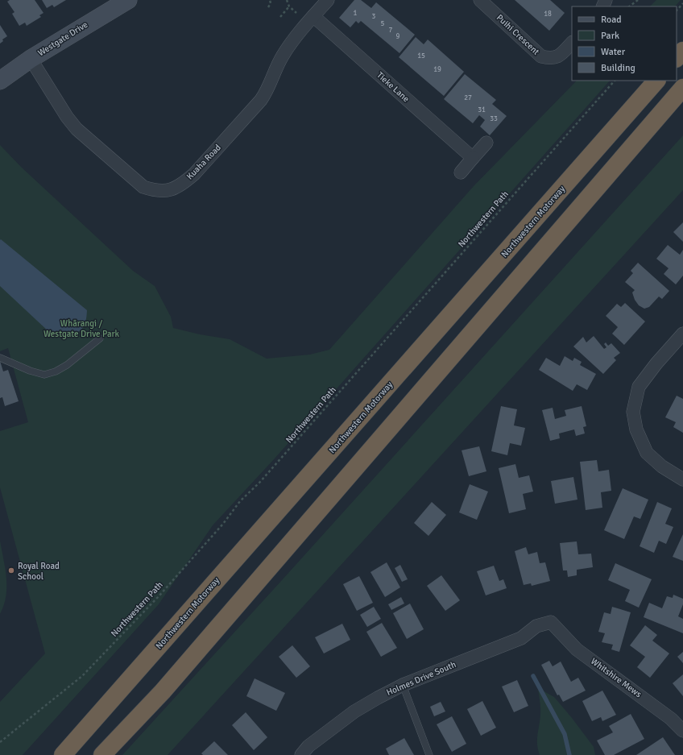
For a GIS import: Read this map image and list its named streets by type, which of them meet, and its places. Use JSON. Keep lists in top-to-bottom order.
{
  "streets": {
    "highway": ["Northwestern Motorway"],
    "main road": ["Westgate Drive"],
    "street": [
      "Puihi Crescent",
      "Tieke Lane",
      "Kuaha Road",
      "Whitshire Mews",
      "Holmes Drive South"
    ],
    "path": ["Northwestern Path"]
  },
  "crossings": [
    ["Westgate Drive", "Kuaha Road"],
    ["Tieke Lane", "Kuaha Road"],
    ["Whitshire Mews", "Holmes Drive South"]
  ],
  "parks": ["Whārangi / Westgate Drive Park"],
  "places": ["Royal Road School"],
  "house_numbers": [
    "1",
    "18",
    "3",
    "5",
    "7",
    "9",
    "15",
    "19",
    "27",
    "31",
    "33"
  ],
  "legend": [
    "Road",
    "Park",
    "Water",
    "Building"
  ]
}
